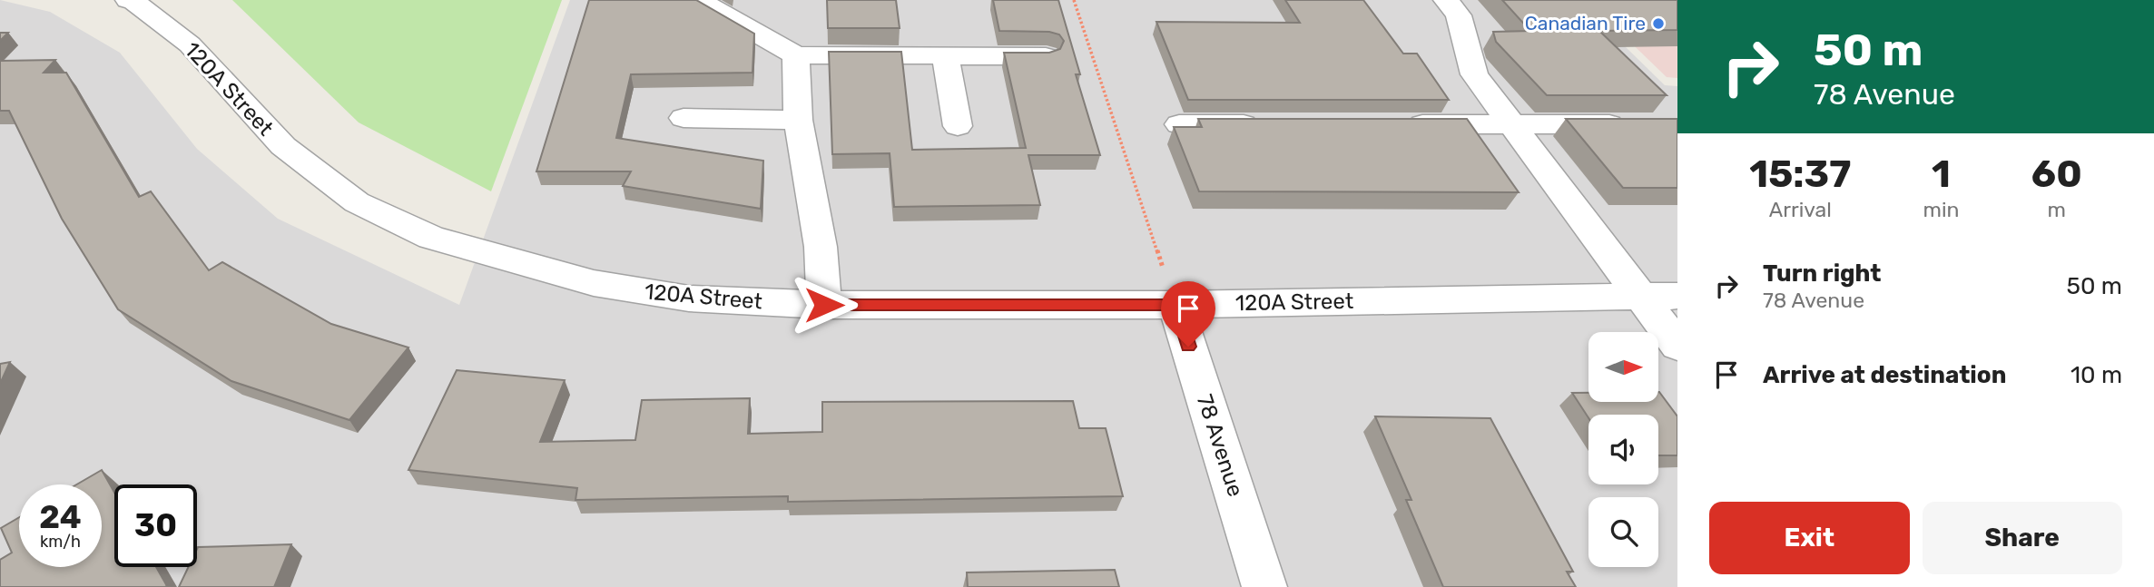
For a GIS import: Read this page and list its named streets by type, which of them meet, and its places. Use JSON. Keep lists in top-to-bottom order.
{
  "streets": {
    "street": ["120A Street", "78 Avenue"]
  },
  "crossings": [
    ["120A Street", "78 Avenue"]
  ],
  "places": ["Canadian Tire"],
  "north": "right",
  "page": {
    "turn": ["50 m", "78 Avenue"],
    "eta": [
      "15:37",
      "Arrival",
      "1",
      "min",
      "60",
      "m"
    ],
    "list": [
      {
        "name": "Turn right",
        "note": "78 Avenue",
        "value": "50 m"
      },
      {
        "name": "Arrive at destination",
        "value": "10 m"
      }
    ],
    "speed": "24 km/h",
    "limit": "30",
    "buttons": ["Exit", "Share"]
  }
}
